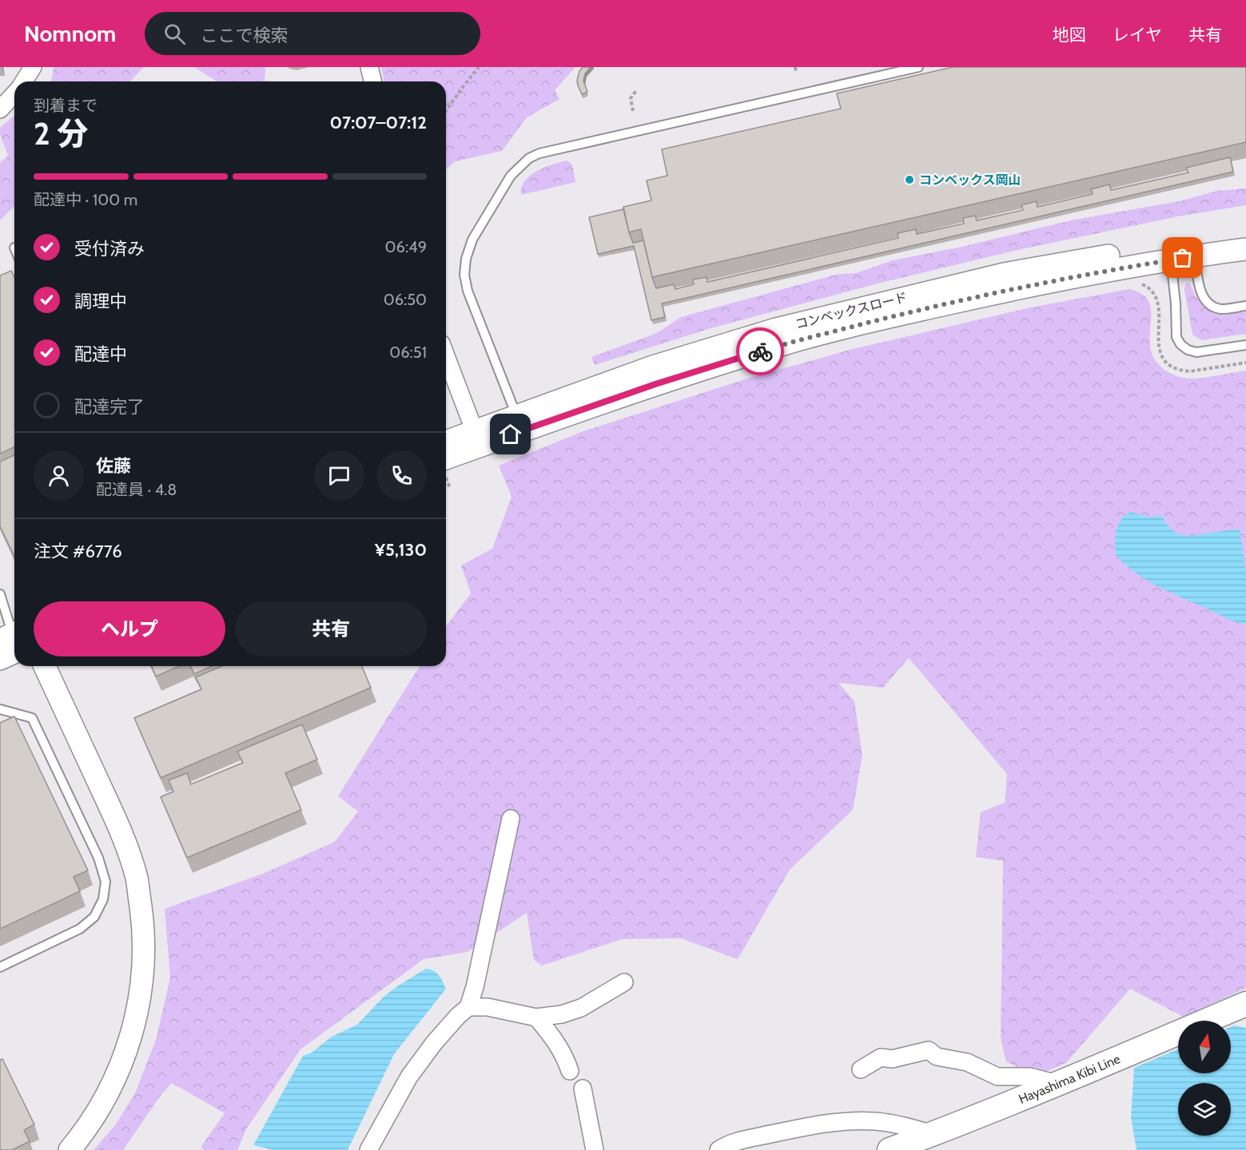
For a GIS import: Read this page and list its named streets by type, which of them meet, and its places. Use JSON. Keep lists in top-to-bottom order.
{
  "streets": {
    "main road": ["Hayashima Kibi Line"],
    "street": ["コンベックスロード"]
  },
  "places": ["コンベックス岡山"],
  "north": "top",
  "page": {
    "header": "Nomnom",
    "search": "ここで検索",
    "nav": ["地図", "レイヤ", "共有"],
    "heading": ["2 分", "到着まで", "07:07–07:12"],
    "panel": [
      "佐藤",
      "配達員 · 4.8",
      "注文 #6776",
      "¥5,130"
    ],
    "bar": "配達中 · 100 m",
    "list": [
      ["受付済み", "06:49"],
      ["調理中", "06:50"],
      ["配達中", "06:51"],
      "配達完了"
    ],
    "buttons": ["ヘルプ", "共有"]
  }
}
